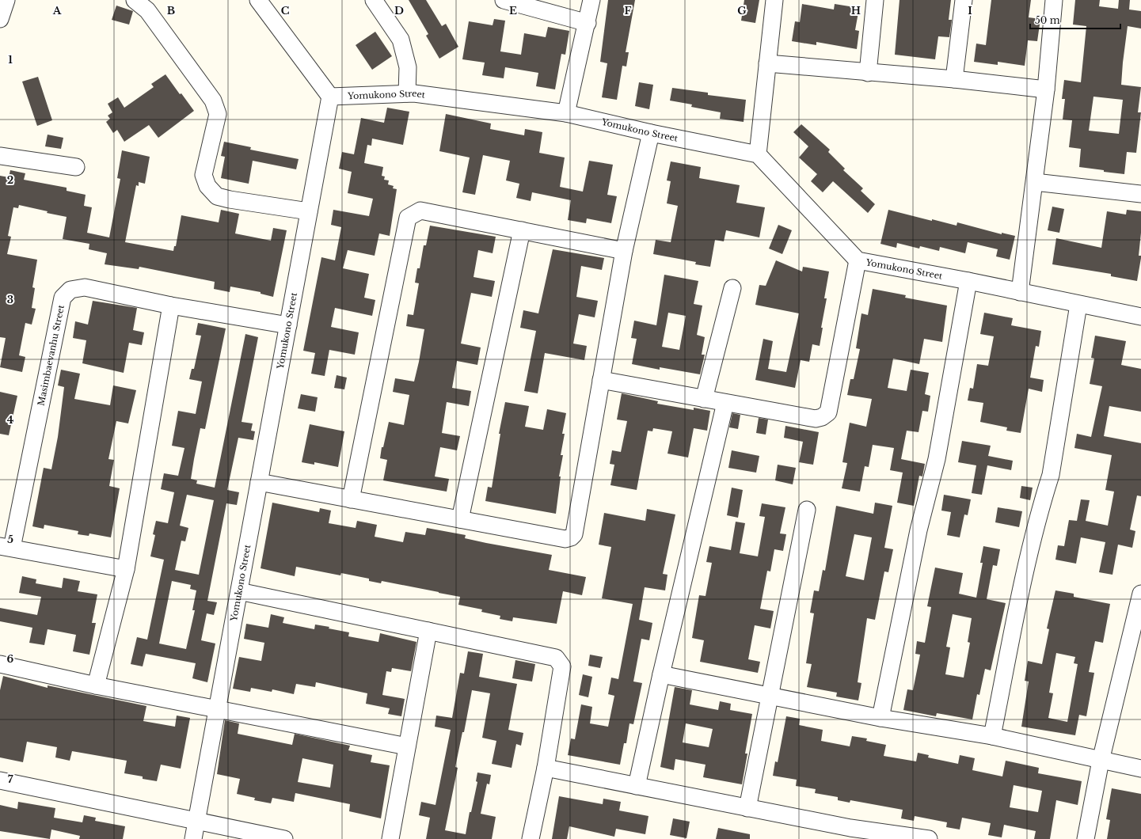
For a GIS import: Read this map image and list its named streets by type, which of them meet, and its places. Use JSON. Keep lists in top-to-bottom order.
{
  "streets": {
    "street": ["Yomukono Street", "Masimbaevanhu Street"]
  },
  "crossings": [
    ["Yomukono Street", "Masimbaevanhu Street"]
  ],
  "scale_bar": "50 m",
  "grid": {
    "columns": [
      "A",
      "B",
      "C",
      "D",
      "E",
      "F",
      "G",
      "H",
      "I"
    ],
    "rows": [
      "1",
      "2",
      "3",
      "4",
      "5",
      "6",
      "7"
    ]
  }
}
